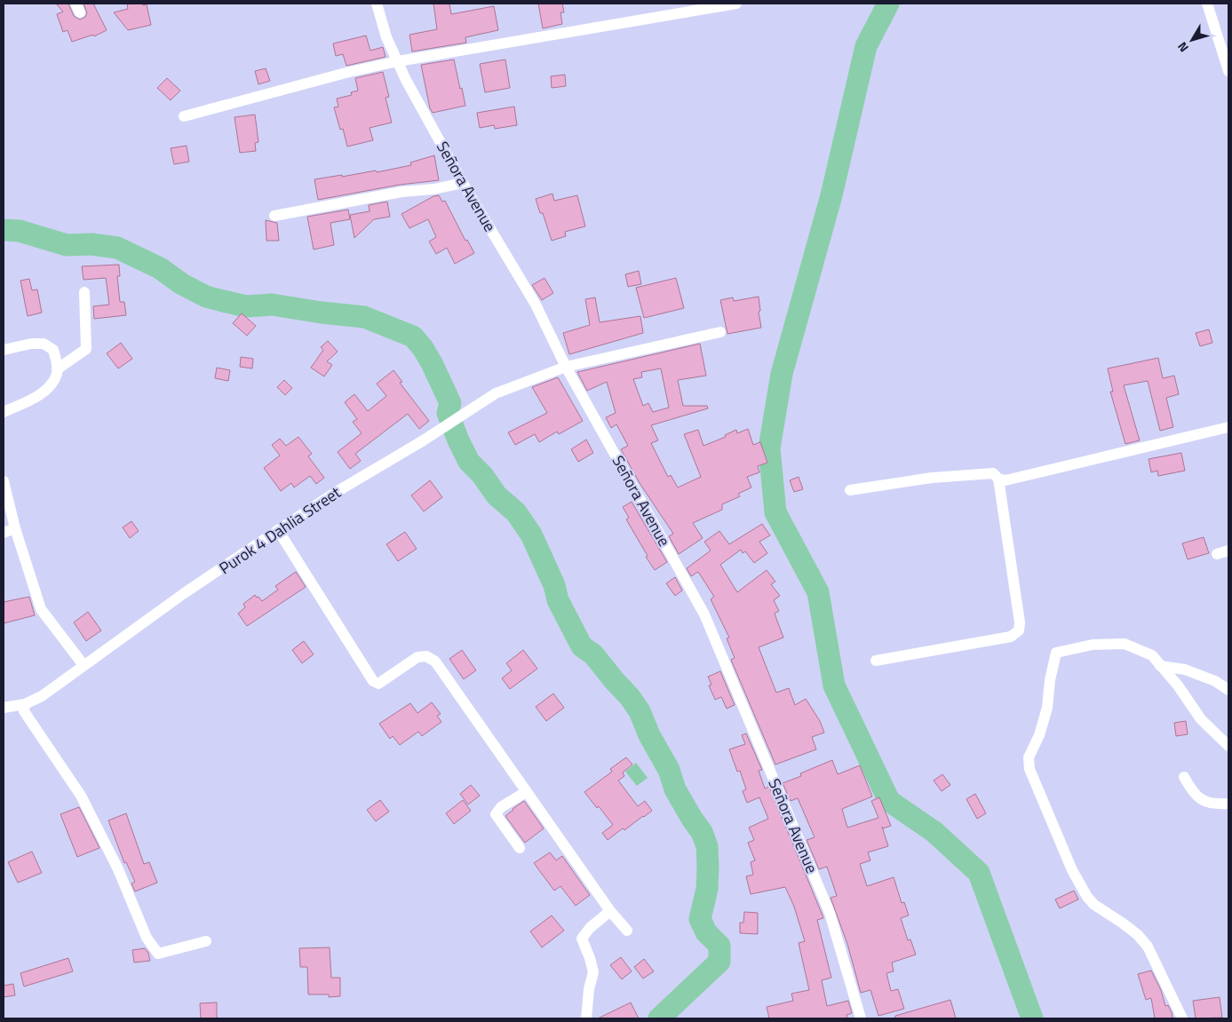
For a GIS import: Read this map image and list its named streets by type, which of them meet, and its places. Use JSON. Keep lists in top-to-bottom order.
{
  "streets": {
    "street": ["Señora Avenue", "Purok 4 Dahlia Street"]
  },
  "crossings": [
    ["Señora Avenue", "Purok 4 Dahlia Street"]
  ],
  "north": "bottom left"
}
